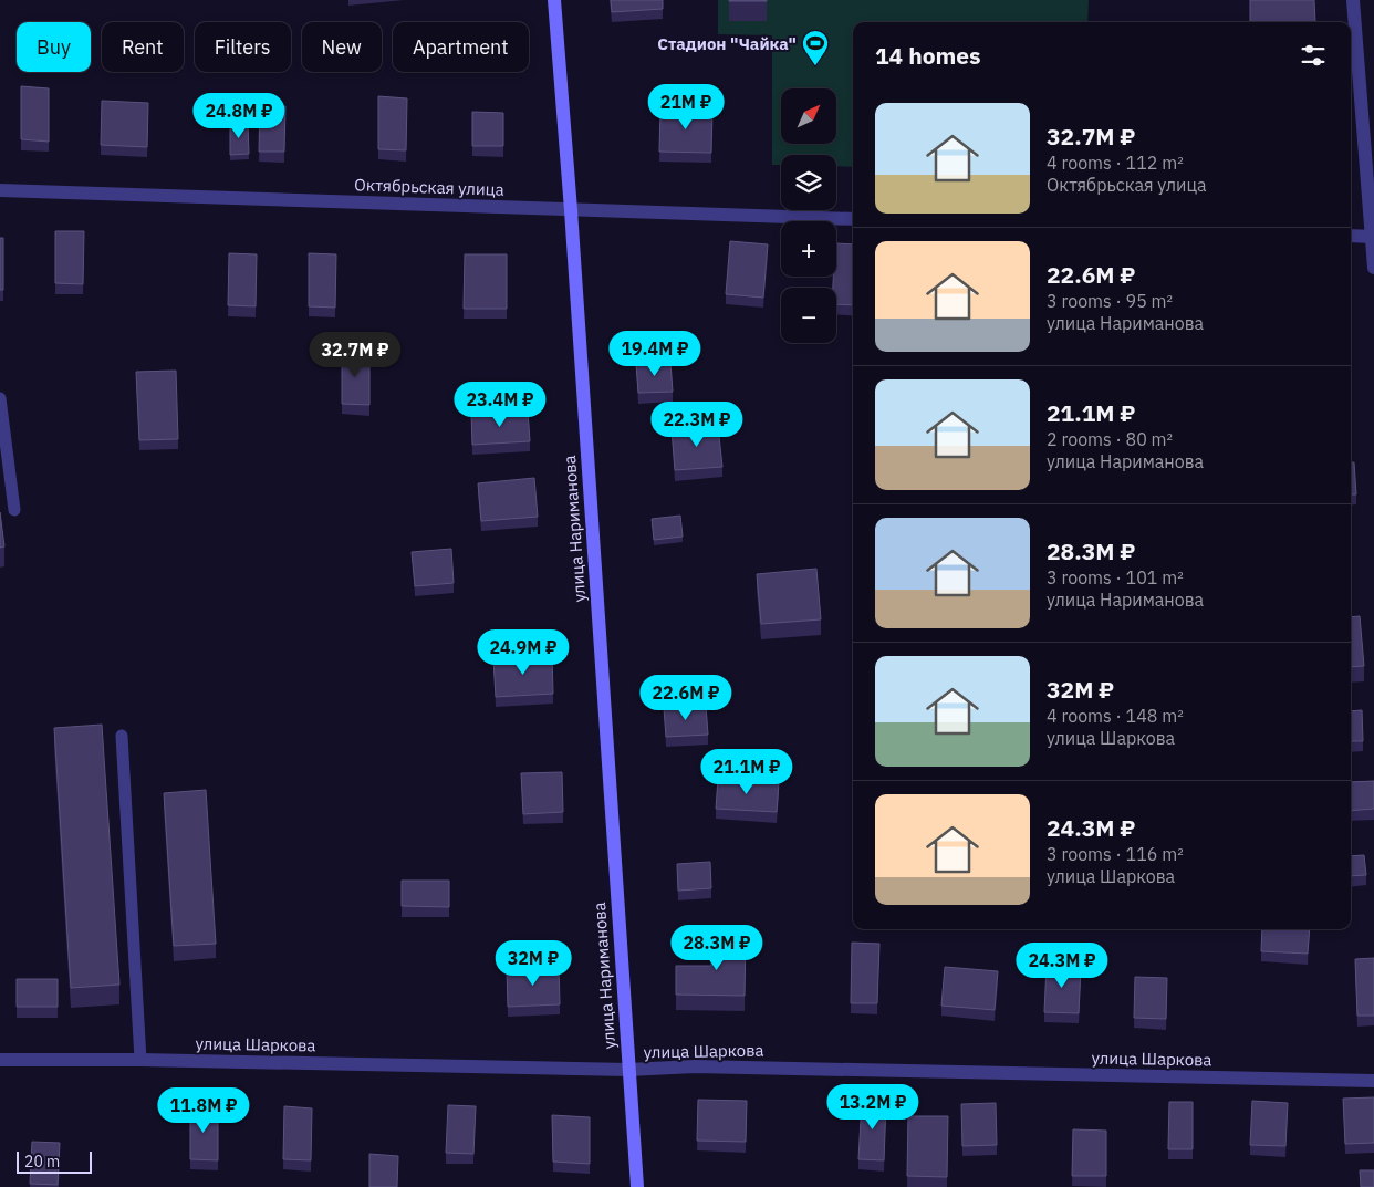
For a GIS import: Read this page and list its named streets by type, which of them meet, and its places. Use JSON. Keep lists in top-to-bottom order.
{
  "streets": {
    "main road": ["улица Нариманова"],
    "street": ["Октябрьская улица", "улица Шаркова"]
  },
  "crossings": [
    ["Октябрьская улица", "улица Нариманова"],
    ["улица Нариманова", "улица Шаркова"]
  ],
  "places": {
    "sports": ["Стадион \"Чайка\""]
  },
  "scale_bar": "20 m",
  "north": "top right",
  "page": {
    "chip": [
      "Buy",
      "Rent",
      "Filters",
      "New",
      "Apartment"
    ],
    "heading": "14 homes",
    "price": [
      "21M ₽",
      "24.8M ₽",
      "19.4M ₽",
      "32.7M ₽",
      "23.4M ₽",
      "22.3M ₽",
      "24.9M ₽",
      "22.6M ₽",
      "21.1M ₽",
      "28.3M ₽",
      "32M ₽",
      "24.3M ₽",
      "13.2M ₽",
      "11.8M ₽"
    ],
    "map_buttons": ["+", "−"],
    "list": [
      {
        "name": "32.7M ₽",
        "note": "4 rooms · 112 m² · Октябрьская улица"
      },
      {
        "name": "22.6M ₽",
        "note": "3 rooms · 95 m² · улица Нариманова"
      },
      {
        "name": "21.1M ₽",
        "note": "2 rooms · 80 m² · улица Нариманова"
      },
      {
        "name": "28.3M ₽",
        "note": "3 rooms · 101 m² · улица Нариманова"
      },
      {
        "name": "32M ₽",
        "note": "4 rooms · 148 m² · улица Шаркова"
      },
      {
        "name": "24.3M ₽",
        "note": "3 rooms · 116 m² · улица Шаркова"
      }
    ],
    "scale": "20 m"
  }
}
